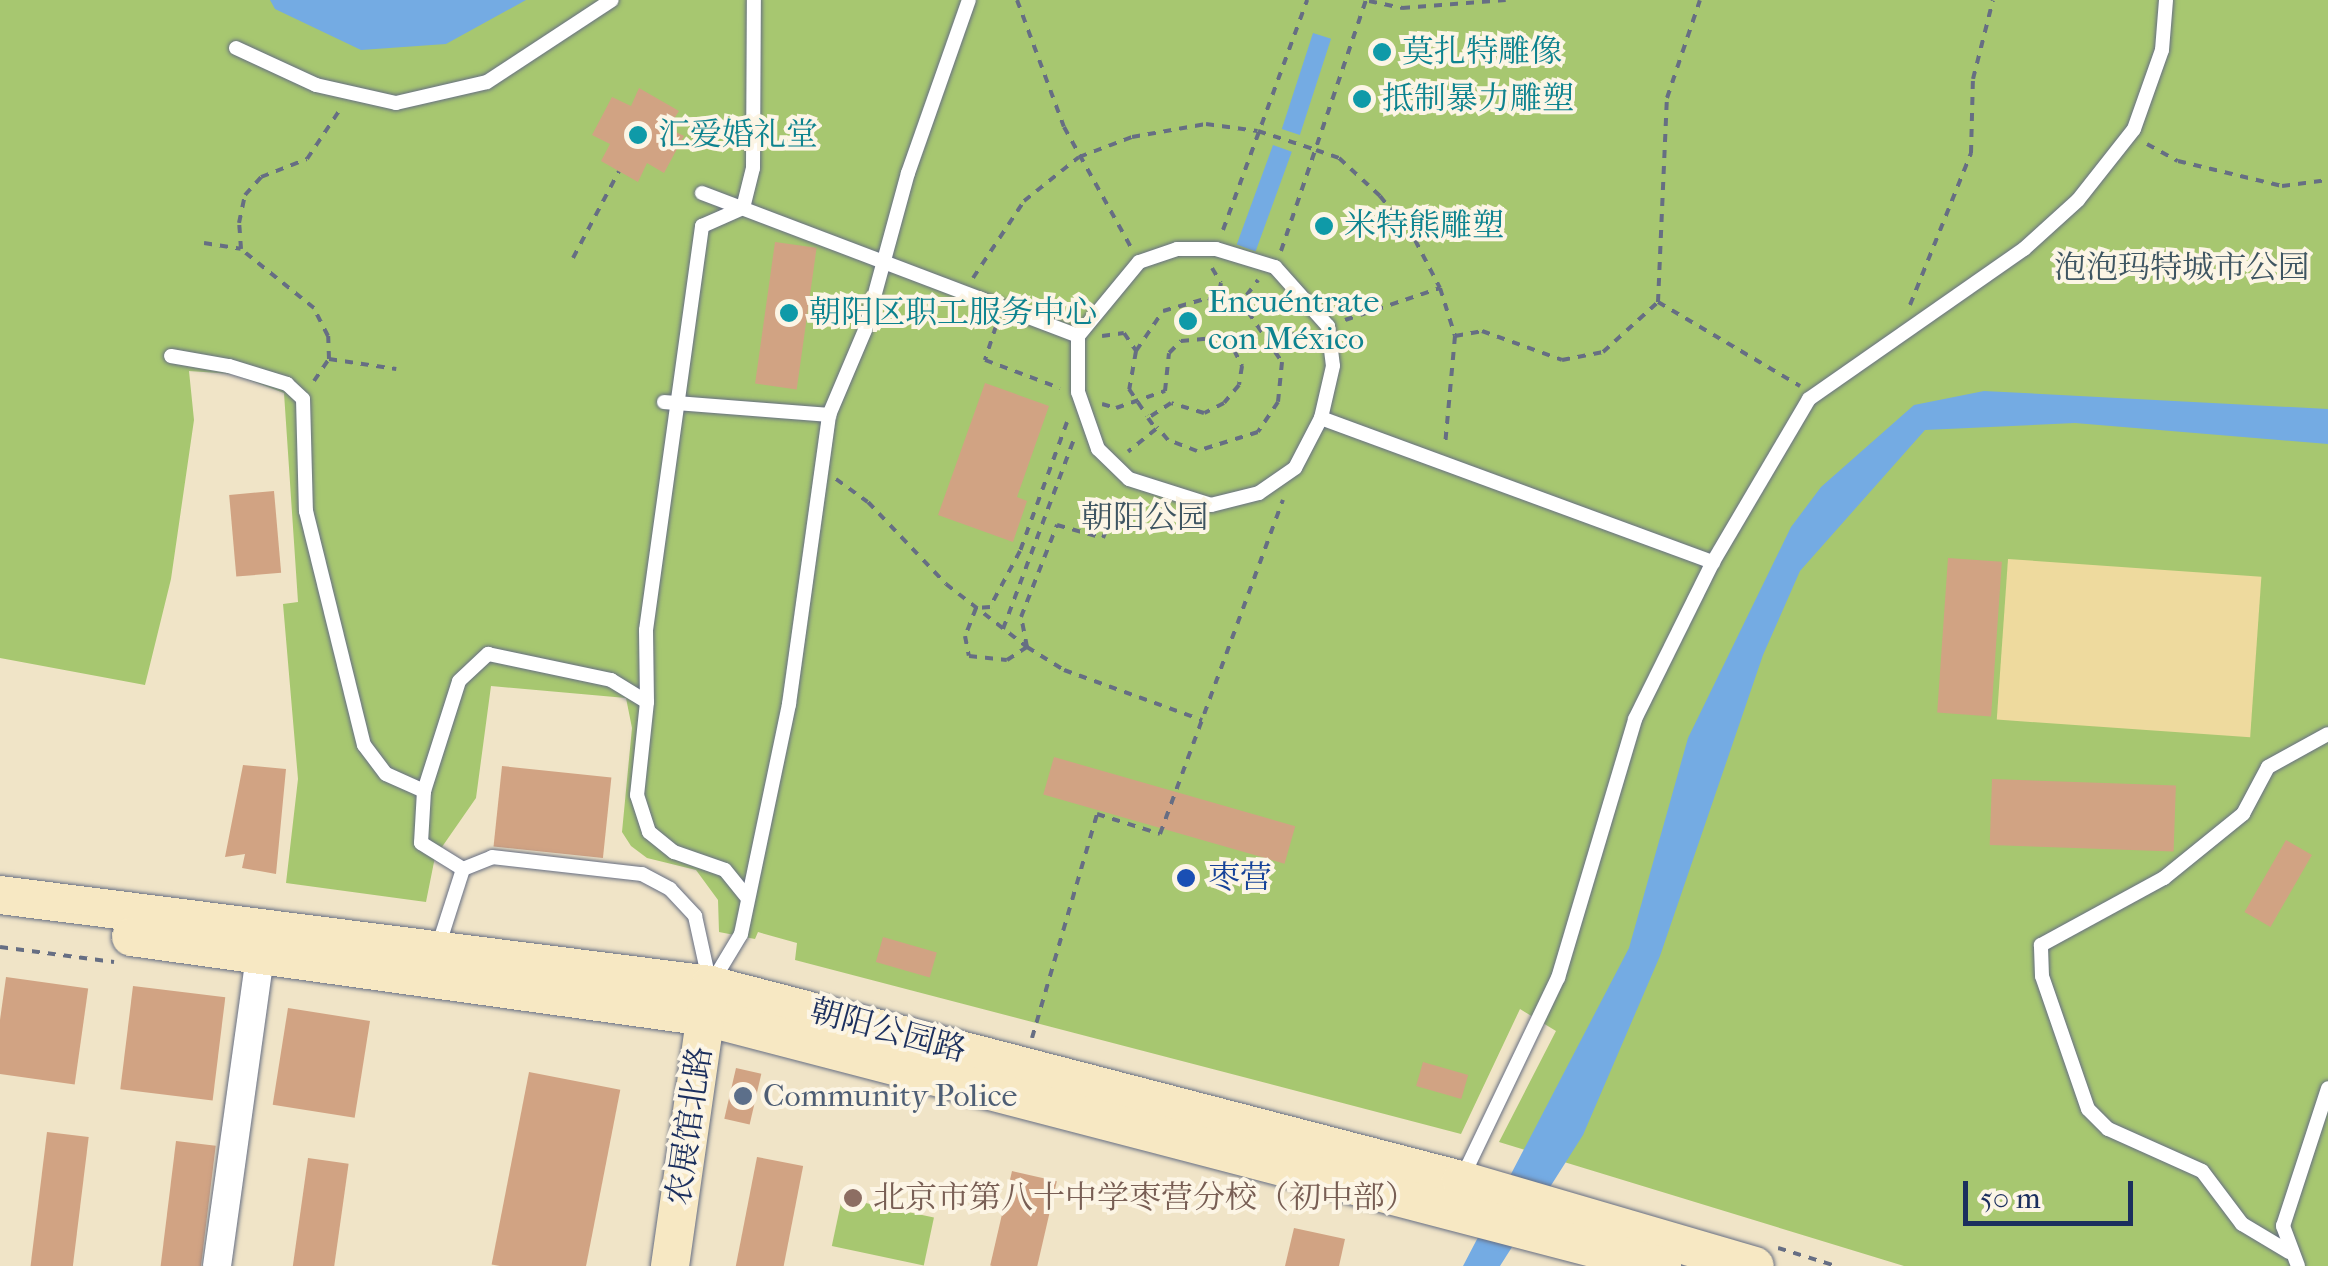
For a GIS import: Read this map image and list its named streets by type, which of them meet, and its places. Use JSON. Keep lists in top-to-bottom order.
{
  "streets": {
    "main road": ["朝阳公园路", "农展馆北路"]
  },
  "crossings": [
    ["朝阳公园路", "农展馆北路"]
  ],
  "parks": ["泡泡玛特城市公园", "朝阳公园"],
  "places": [
    "莫扎特雕像",
    "抵制暴力雕塑",
    "汇爱婚礼堂",
    "米特熊雕塑",
    "朝阳区职工服务中心",
    "Encuéntrate con México",
    "枣营",
    "Community Police",
    "北京市第八十中学枣营分校（初中部）"
  ],
  "scale_bar": "50 m"
}
